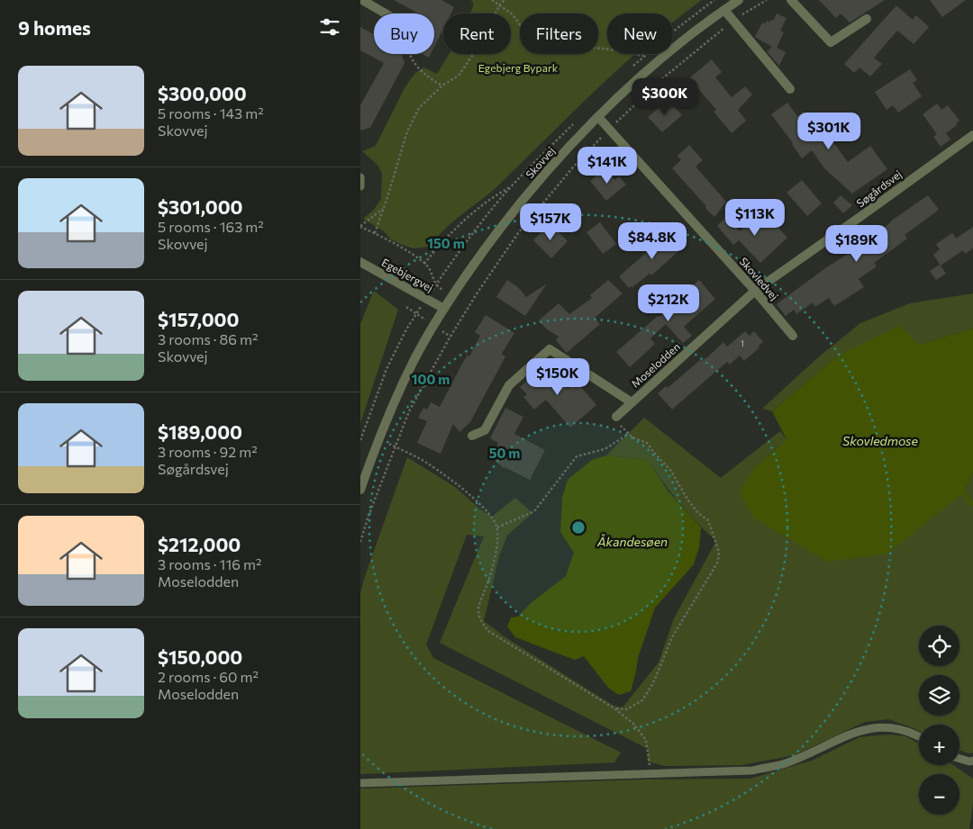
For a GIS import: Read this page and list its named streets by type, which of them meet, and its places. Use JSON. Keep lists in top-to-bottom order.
{
  "streets": {
    "street": [
      "Skovvej",
      "Søgårdsvej",
      "Egebjergvej",
      "Skovledvej",
      "Moselodden"
    ]
  },
  "crossings": [
    ["Skovvej", "Egebjergvej"],
    ["Skovvej", "Skovledvej"],
    ["Søgårdsvej", "Skovledvej"],
    ["Søgårdsvej", "Moselodden"],
    ["Skovledvej", "Moselodden"]
  ],
  "water": ["Skovledmose", "Åkandesøen"],
  "parks": ["Egebjerg Bypark"],
  "house_numbers": ["1"],
  "page": {
    "heading": "9 homes",
    "chip": [
      "Buy",
      "Rent",
      "Filters",
      "New"
    ],
    "list": [
      {
        "name": "$300,000",
        "note": "5 rooms · 143 m² · Skovvej"
      },
      {
        "name": "$301,000",
        "note": "5 rooms · 163 m² · Skovvej"
      },
      {
        "name": "$157,000",
        "note": "3 rooms · 86 m² · Skovvej"
      },
      {
        "name": "$189,000",
        "note": "3 rooms · 92 m² · Søgårdsvej"
      },
      {
        "name": "$212,000",
        "note": "3 rooms · 116 m² · Moselodden"
      },
      {
        "name": "$150,000",
        "note": "2 rooms · 60 m² · Moselodden"
      }
    ],
    "price": [
      "$300K",
      "$301K",
      "$141K",
      "$113K",
      "$157K",
      "$84.8K",
      "$189K",
      "$212K",
      "$150K"
    ],
    "map_buttons": ["+", "−"]
  },
  "rings": ["150 m", "100 m", "50 m"]
}
